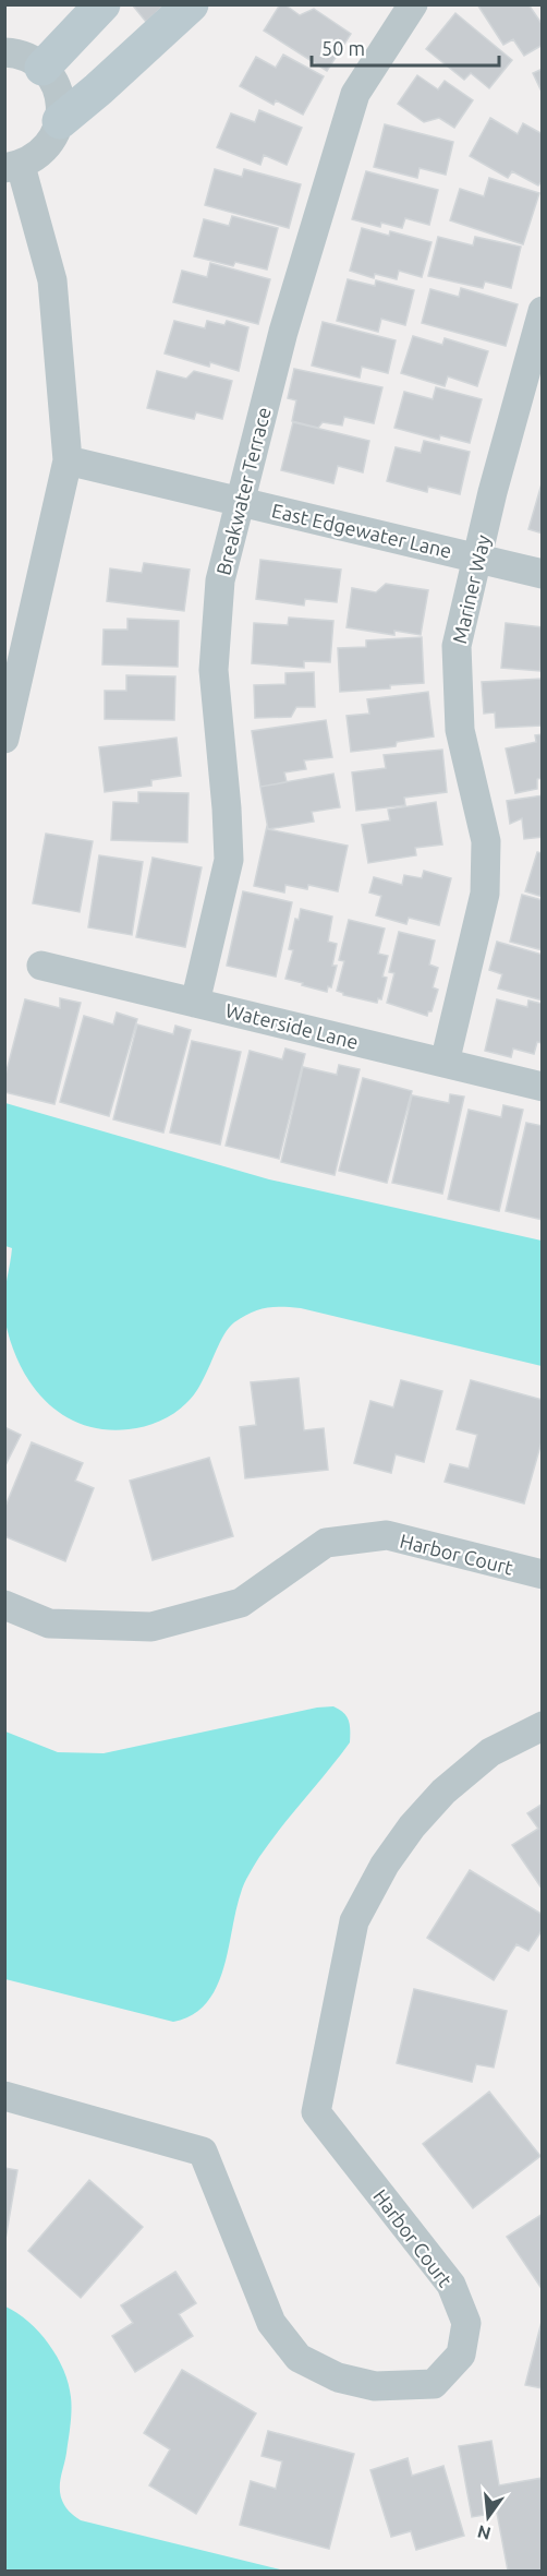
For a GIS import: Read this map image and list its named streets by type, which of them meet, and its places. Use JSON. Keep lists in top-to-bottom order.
{
  "streets": {
    "street": [
      "Breakwater Terrace",
      "East Edgewater Lane",
      "Mariner Way",
      "Waterside Lane",
      "Harbor Court"
    ]
  },
  "crossings": [
    ["Breakwater Terrace", "East Edgewater Lane"],
    ["Breakwater Terrace", "Waterside Lane"],
    ["East Edgewater Lane", "Mariner Way"],
    ["Mariner Way", "Waterside Lane"]
  ],
  "scale_bar": "50 m",
  "north": "bottom"
}
